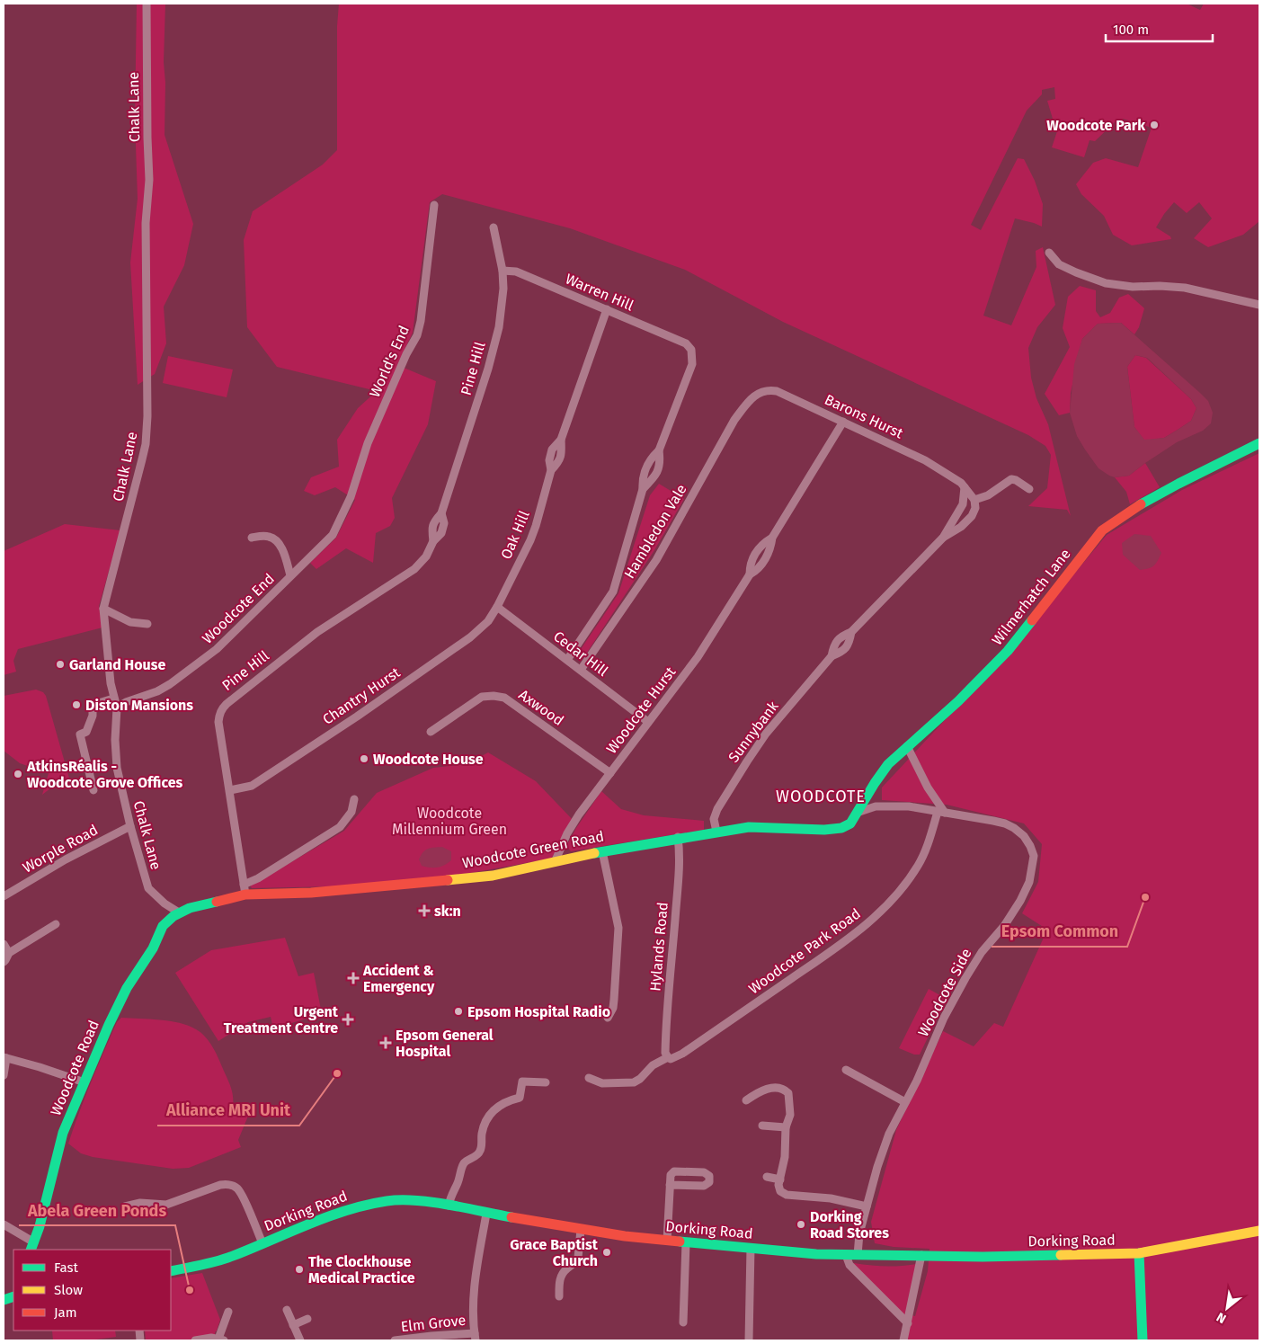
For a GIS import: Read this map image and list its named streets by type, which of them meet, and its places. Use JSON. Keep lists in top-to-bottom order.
{
  "streets": {
    "main road": [
      "Wilmerhatch Lane",
      "Woodcote Green Road",
      "Woodcote Road",
      "Dorking Road"
    ],
    "street": [
      "Chalk Lane",
      "Warren Hill",
      "World's End",
      "Pine Hill",
      "Barons Hurst",
      "Hambledon Vale",
      "Oak Hill",
      "Woodcote End",
      "Cedar Hill",
      "Chantry Hurst",
      "Axwood",
      "Woodcote Hurst",
      "Sunnybank",
      "Worple Road",
      "Hylands Road",
      "Woodcote Park Road",
      "Woodcote Side",
      "Elm Grove"
    ]
  },
  "crossings": [
    ["Chalk Lane", "Woodcote End"],
    ["Chalk Lane", "Worple Road"],
    ["Chalk Lane", "Woodcote Green Road"],
    ["Chalk Lane", "Woodcote Road"],
    ["Warren Hill", "Pine Hill"],
    ["Warren Hill", "Oak Hill"],
    ["World's End", "Woodcote End"],
    ["Pine Hill", "Chantry Hurst"],
    ["Pine Hill", "Woodcote Green Road"],
    ["Barons Hurst", "Hambledon Vale"],
    ["Barons Hurst", "Woodcote Hurst"],
    ["Barons Hurst", "Sunnybank"],
    ["Hambledon Vale", "Cedar Hill"],
    ["Oak Hill", "Cedar Hill"],
    ["Oak Hill", "Chantry Hurst"],
    ["Wilmerhatch Lane", "Woodcote Green Road"],
    ["Wilmerhatch Lane", "Woodcote Side"],
    ["Cedar Hill", "Chantry Hurst"],
    ["Cedar Hill", "Woodcote Hurst"],
    ["Axwood", "Woodcote Hurst"],
    ["Woodcote Hurst", "Woodcote Green Road"],
    ["Sunnybank", "Woodcote Green Road"],
    ["Woodcote Green Road", "Hylands Road"],
    ["Woodcote Green Road", "Woodcote Side"],
    ["Woodcote Green Road", "Woodcote Road"],
    ["Hylands Road", "Woodcote Park Road"],
    ["Woodcote Park Road", "Woodcote Side"],
    ["Woodcote Side", "Dorking Road"]
  ],
  "districts": ["WOODCOTE"],
  "parks": ["Woodcote Millennium Green"],
  "places": {
    "other": [
      "Woodcote Park",
      "Garland House",
      "Diston Mansions",
      "Woodcote House",
      "AtkinsRéalis - Woodcote Grove Offices",
      "Epsom Common",
      "Epsom Hospital Radio",
      "Alliance MRI Unit",
      "Dorking Road Stores",
      "Grace Baptist Church",
      "The Clockhouse Medical Practice",
      "Abela Green Ponds"
    ],
    "health": [
      "sk:n",
      "Accident & Emergency",
      "Urgent Treatment Centre",
      "Epsom General Hospital"
    ]
  },
  "legend": ["Fast", "Slow", "Jam"],
  "scale_bar": "100 m",
  "north": "bottom left"
}
